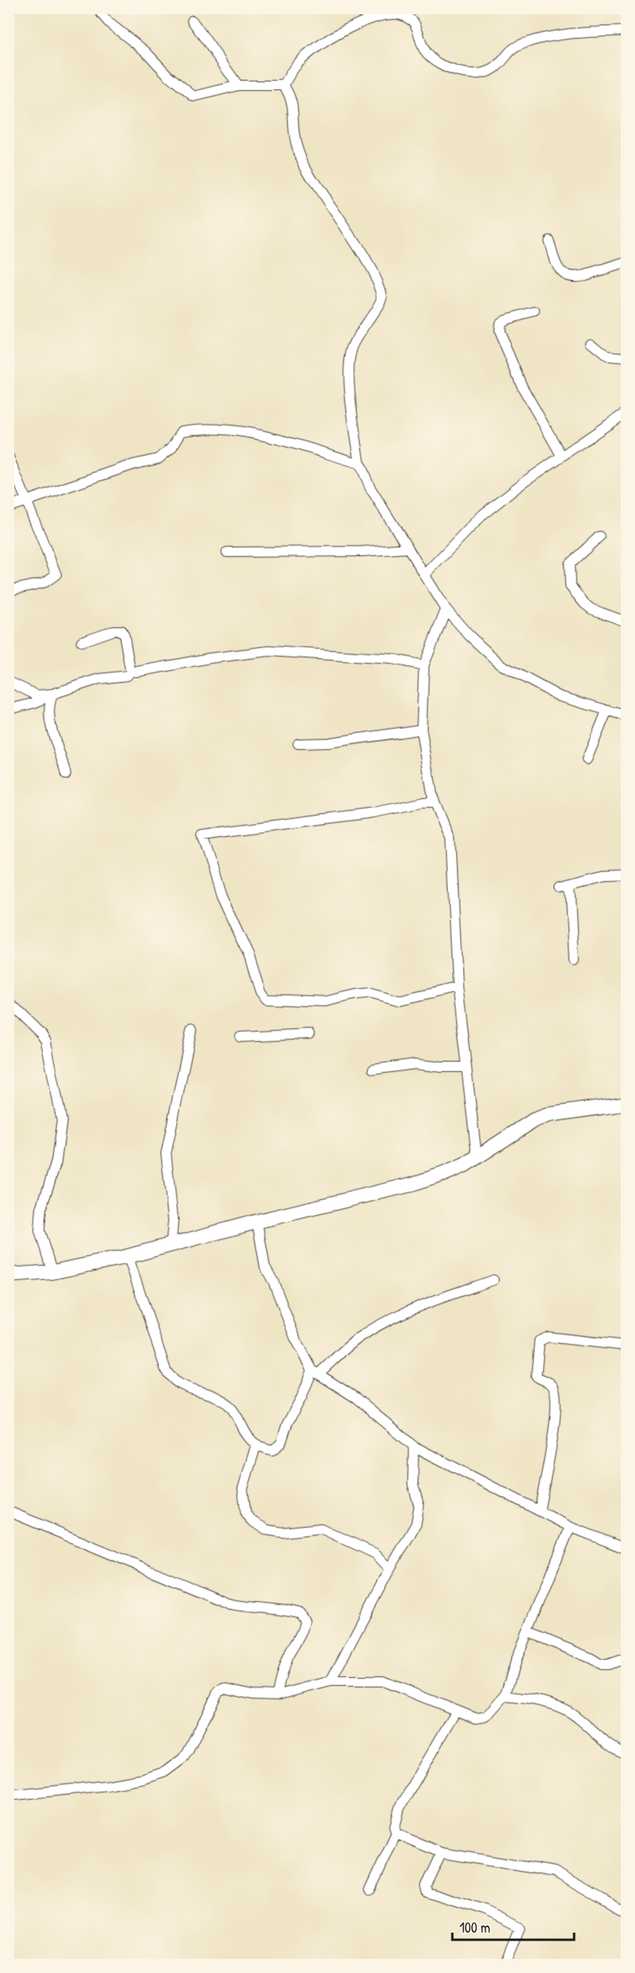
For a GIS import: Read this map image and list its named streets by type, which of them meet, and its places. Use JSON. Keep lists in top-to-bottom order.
{
  "scale_bar": "100 m"
}
